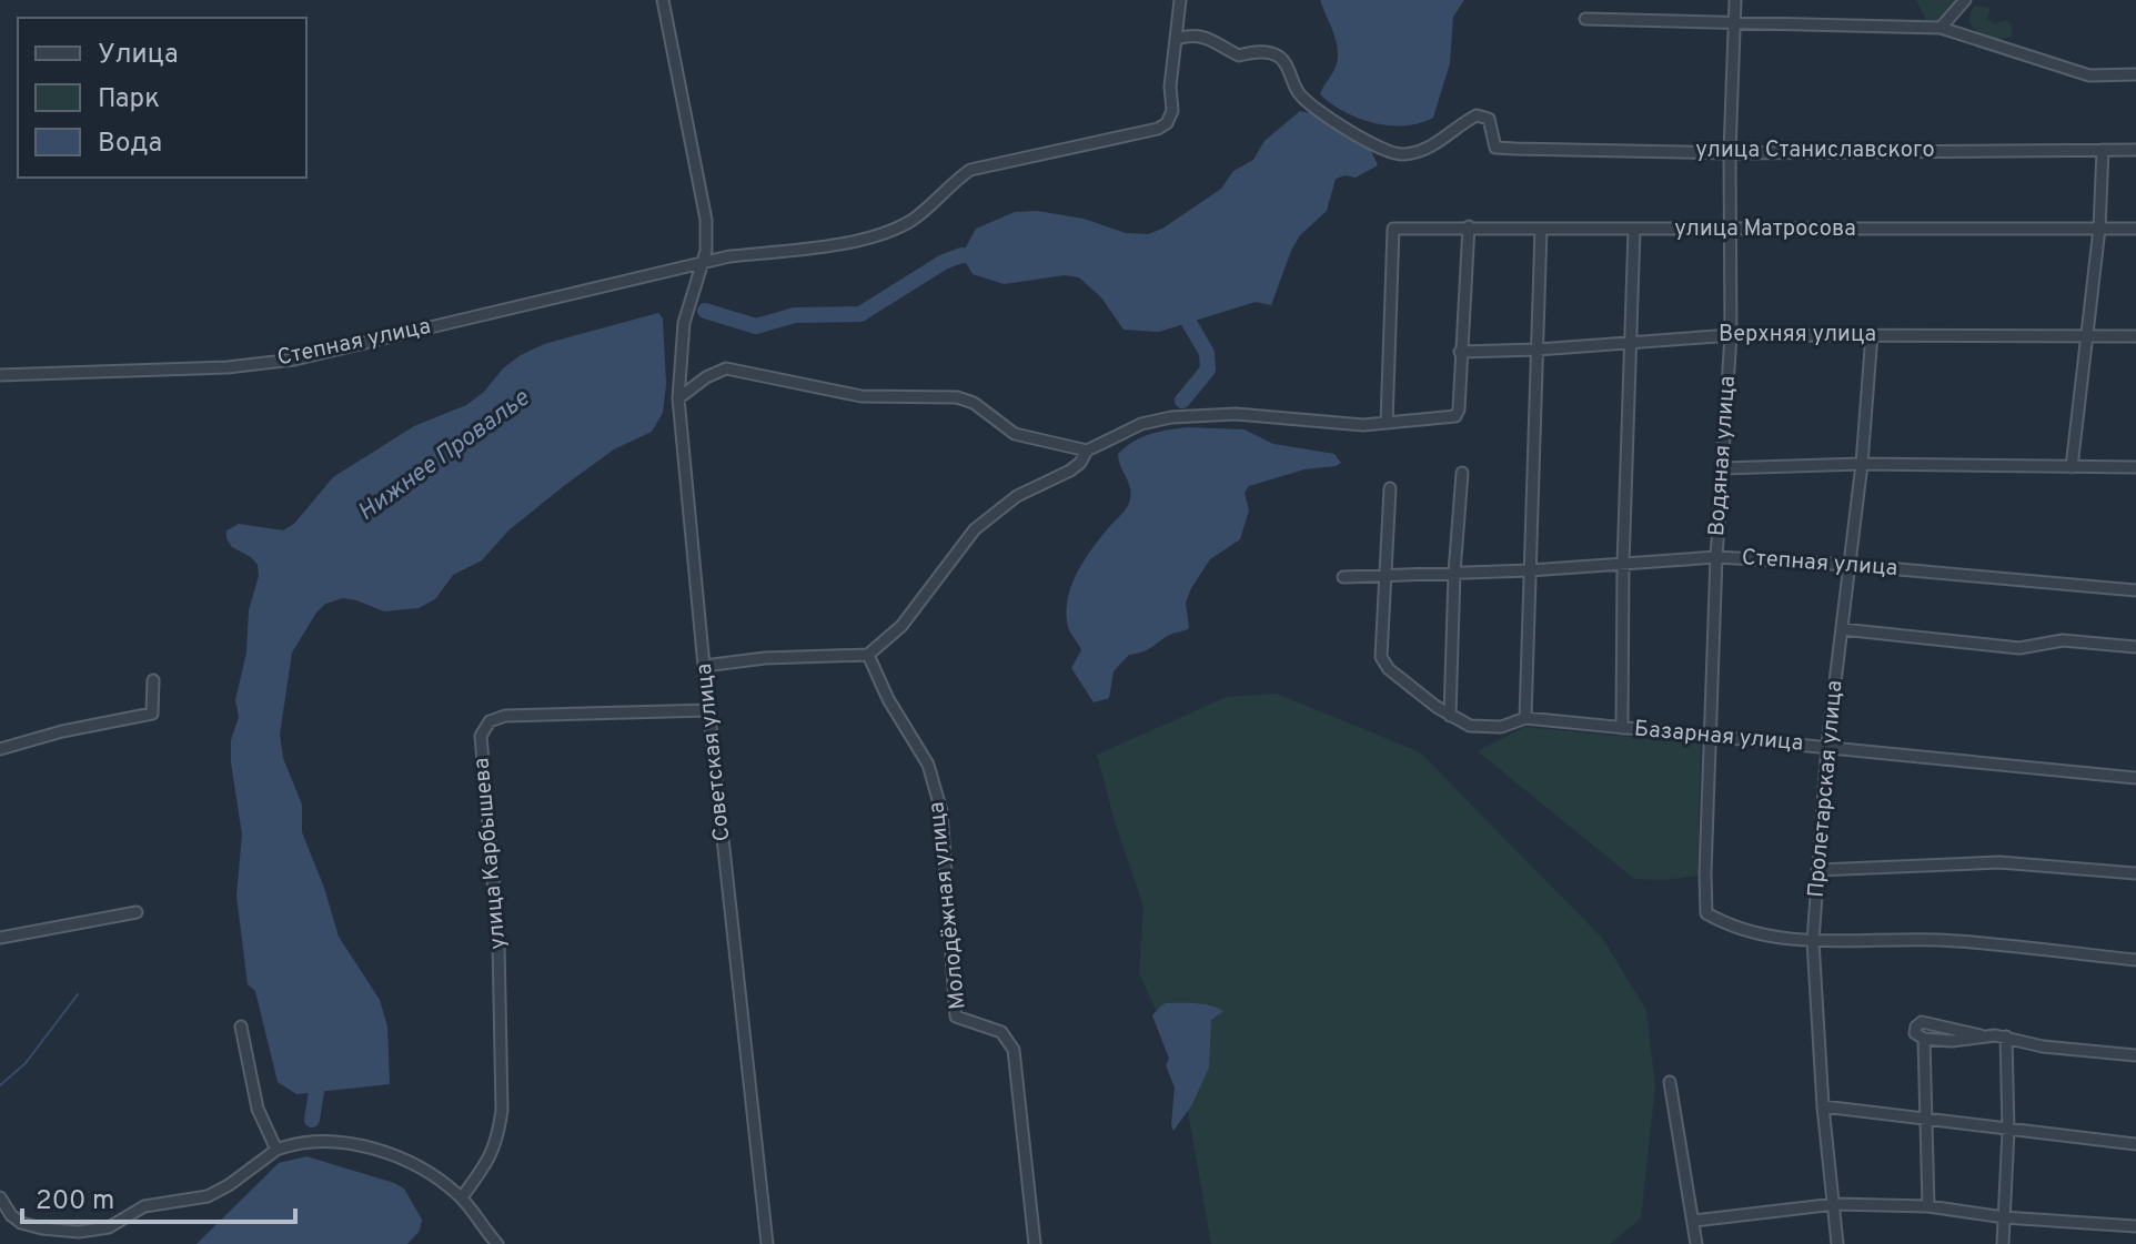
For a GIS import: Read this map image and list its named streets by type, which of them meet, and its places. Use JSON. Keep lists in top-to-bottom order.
{
  "streets": {
    "street": [
      "улица Станиславского",
      "улица Матросова",
      "Верхняя улица",
      "Степная улица",
      "Водяная улица",
      "Базарная улица",
      "Советская улица",
      "Пролетарская улица",
      "улица Карбышева",
      "Молодёжная улица"
    ]
  },
  "crossings": [
    ["улица Станиславского", "Степная улица"],
    ["улица Станиславского", "Водяная улица"],
    ["улица Матросова", "Водяная улица"],
    ["Верхняя улица", "Водяная улица"],
    ["Верхняя улица", "Пролетарская улица"],
    ["Степная улица", "Водяная улица"],
    ["Степная улица", "Базарная улица"],
    ["Степная улица", "Советская улица"],
    ["Степная улица", "Пролетарская улица"],
    ["Водяная улица", "Базарная улица"],
    ["Водяная улица", "Пролетарская улица"],
    ["Базарная улица", "Пролетарская улица"],
    ["Советская улица", "улица Карбышева"]
  ],
  "water": ["Нижнее Провалье"],
  "legend": ["Улица", "Парк", "Вода"],
  "scale_bar": "200 m"
}
